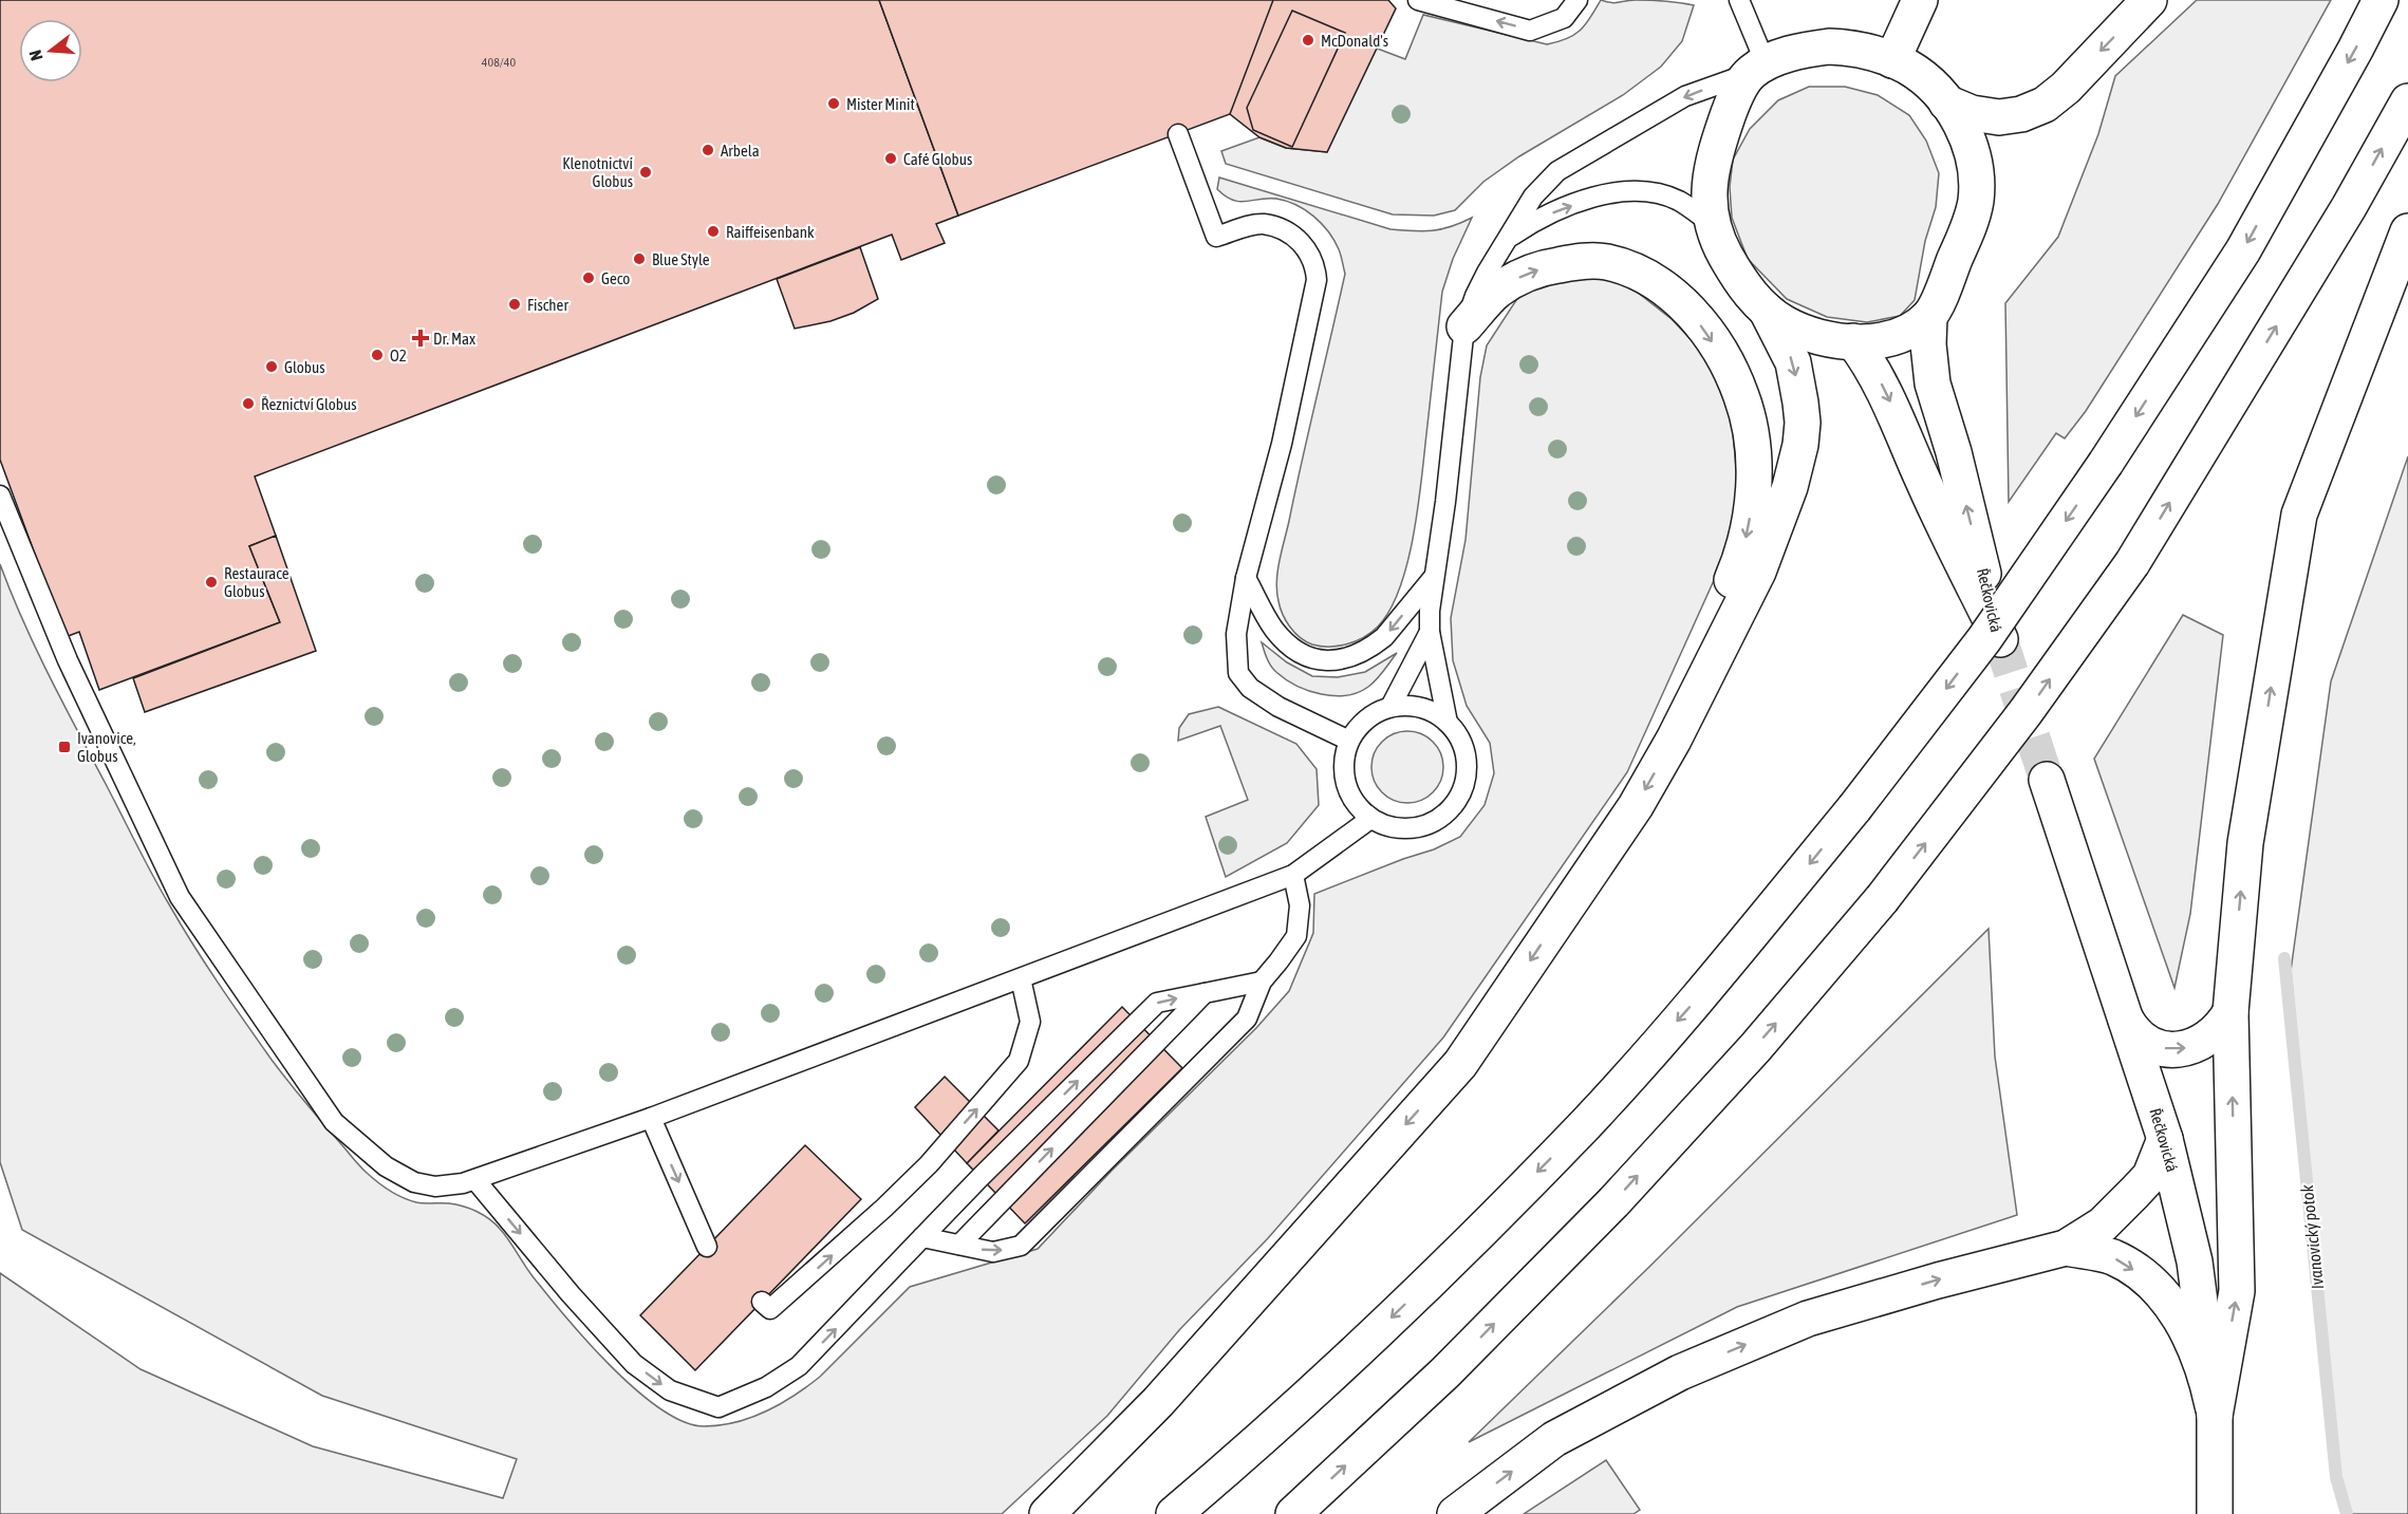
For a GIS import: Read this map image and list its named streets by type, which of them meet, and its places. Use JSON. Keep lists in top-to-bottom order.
{
  "streets": {
    "main road": ["Řečkovická"]
  },
  "water": ["Ivanovický potok"],
  "places": {
    "other": [
      "McDonald's",
      "Mister Minit",
      "Arbela",
      "Café Globus",
      "Klenotnictví Globus",
      "Raiffeisenbank",
      "Blue Style",
      "Geco",
      "Fischer",
      "O2",
      "Globus",
      "Řeznictví Globus",
      "Restaurace Globus"
    ],
    "health": ["Dr. Max"],
    "transit": ["Ivanovice, Globus"]
  },
  "house_numbers": ["408/40"],
  "north": "left"
}
